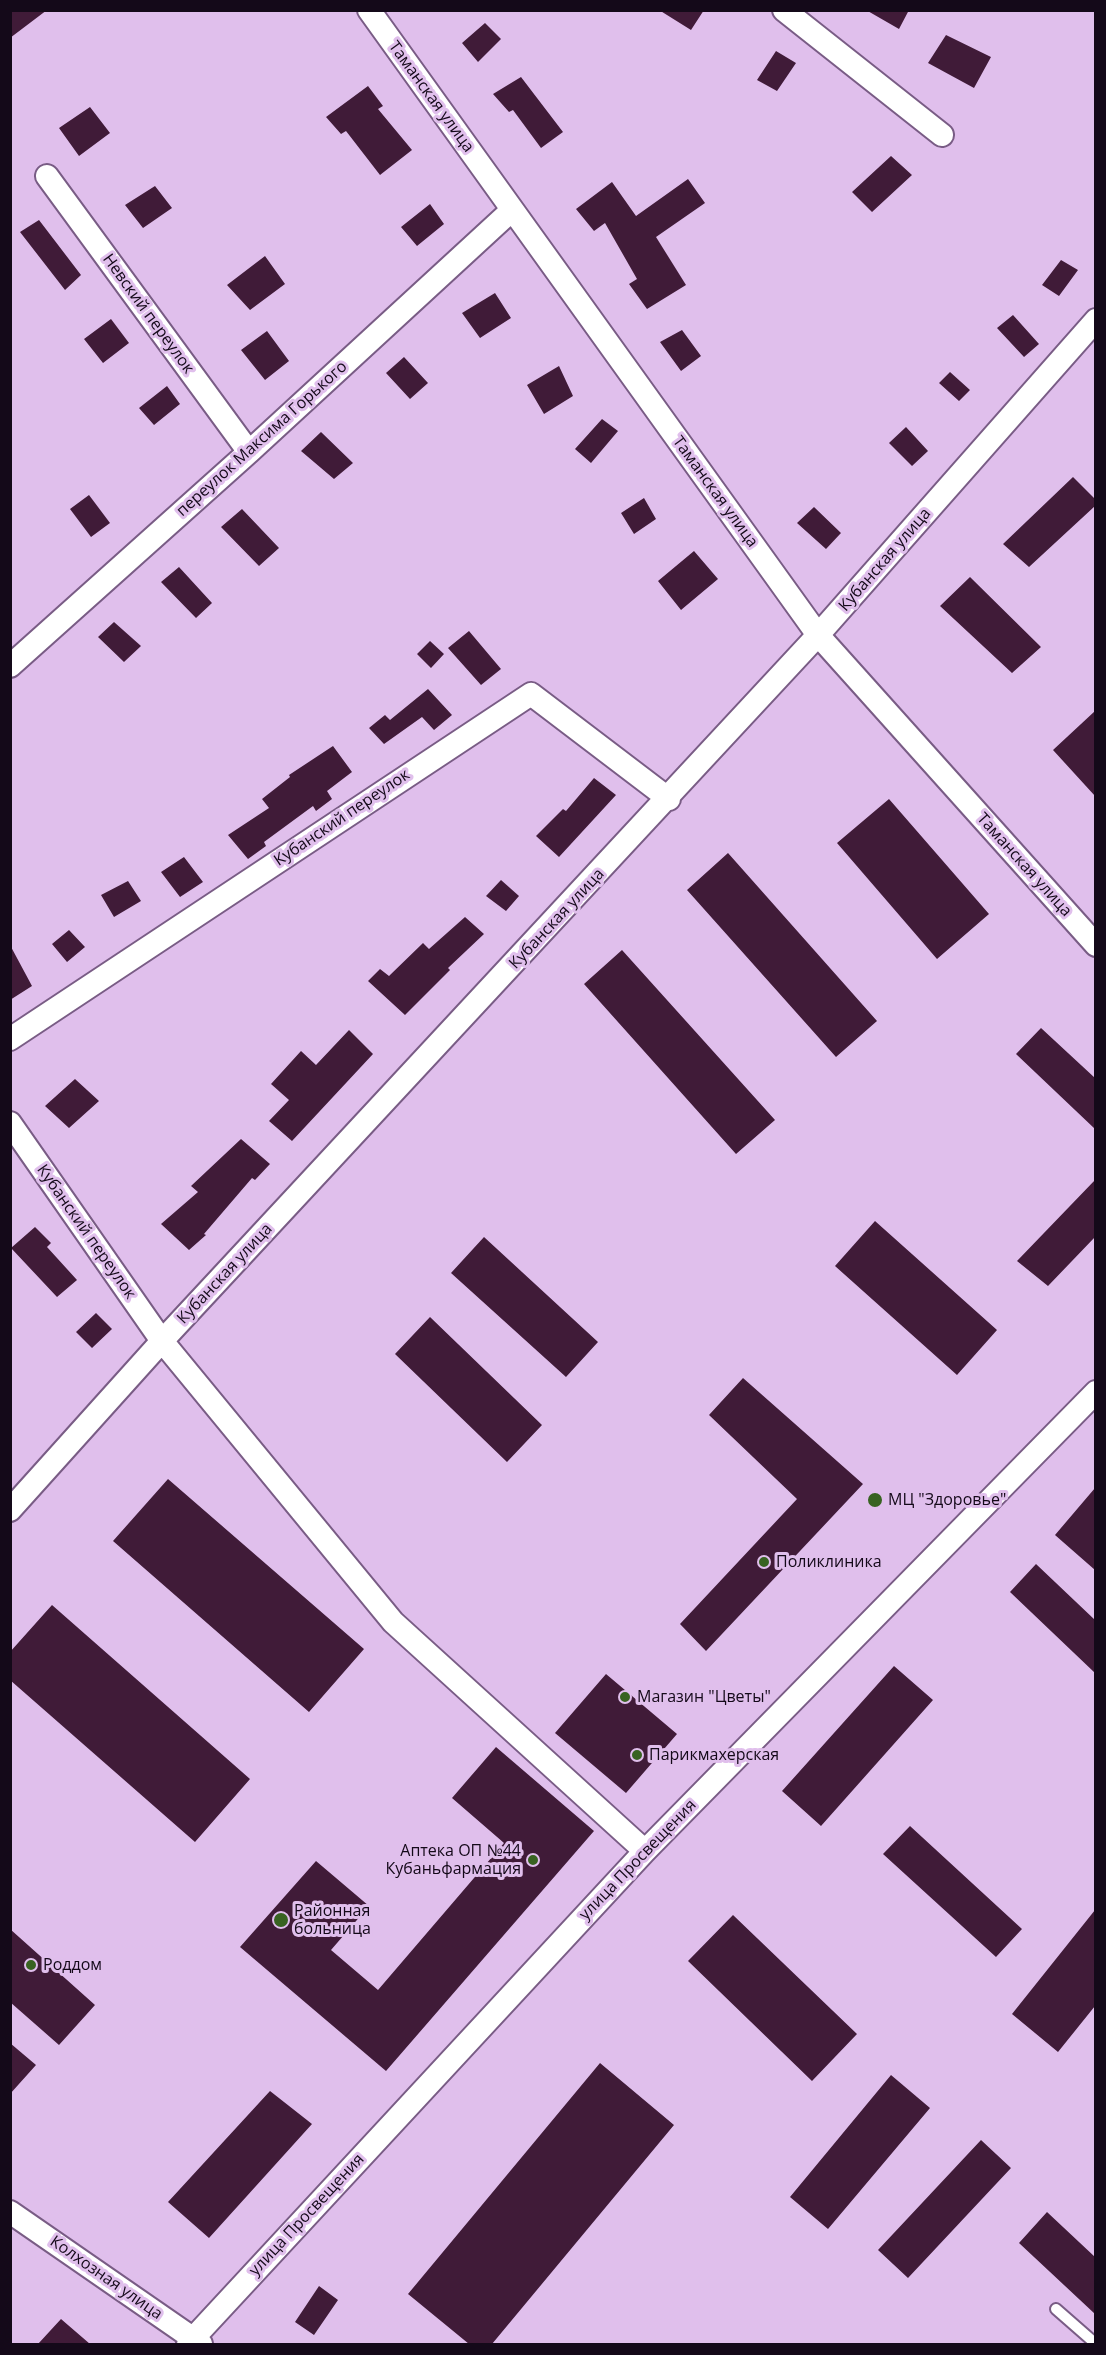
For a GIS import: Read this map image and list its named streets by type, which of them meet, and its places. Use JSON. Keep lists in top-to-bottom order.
{
  "streets": {
    "street": [
      "Таманская улица",
      "Невский переулок",
      "переулок Максима Горького",
      "Кубанская улица",
      "Кубанский переулок",
      "улица Просвещения",
      "Колхозная улица"
    ]
  },
  "crossings": [
    ["Таманская улица", "переулок Максима Горького"],
    ["Таманская улица", "Кубанская улица"],
    ["Невский переулок", "переулок Максима Горького"],
    ["Кубанская улица", "Кубанский переулок"],
    ["Кубанский переулок", "улица Просвещения"],
    ["улица Просвещения", "Колхозная улица"]
  ],
  "places": [
    "МЦ \"Здоровье\"",
    "Поликлиника",
    "Магазин \"Цветы\"",
    "Парикмахерская",
    "Аптека ОП №44 Кубаньфармация",
    "Районная больница",
    "Роддом"
  ]
}
